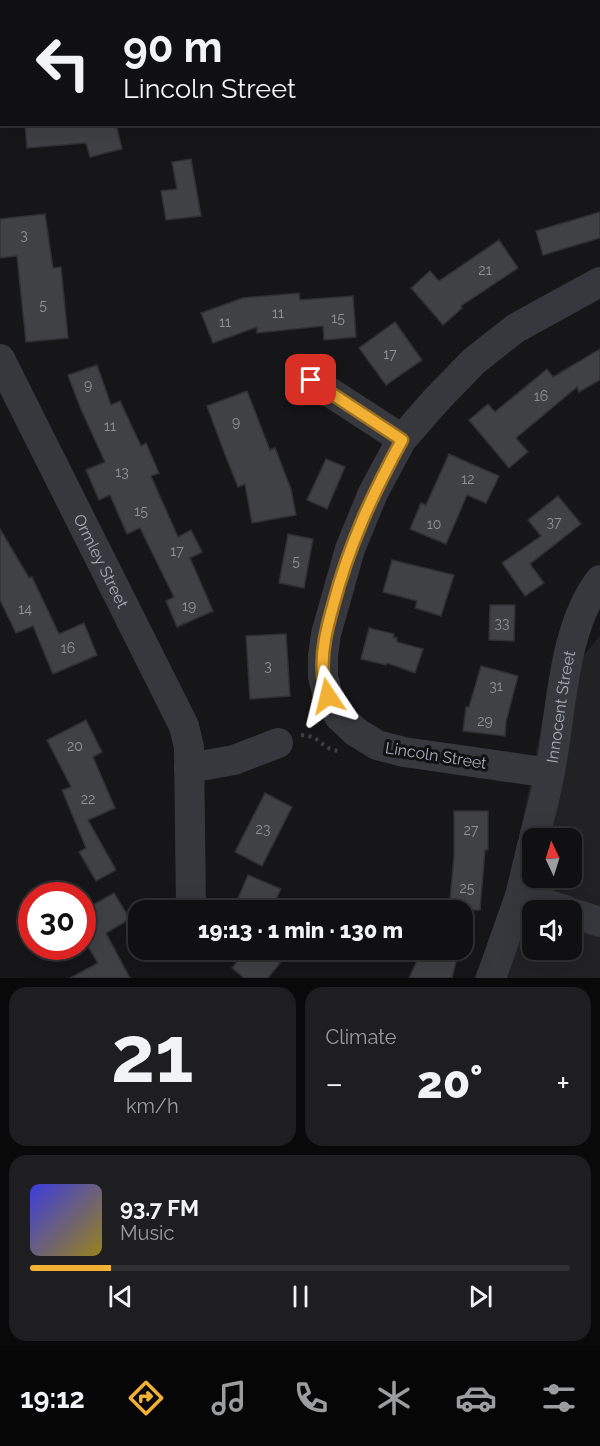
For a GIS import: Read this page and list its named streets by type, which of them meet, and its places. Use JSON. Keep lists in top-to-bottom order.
{
  "streets": {
    "street": ["Ormley Street", "Innocent Street", "Lincoln Street"]
  },
  "crossings": [
    ["Innocent Street", "Lincoln Street"]
  ],
  "house_numbers": [
    "3",
    "21",
    "5",
    "11",
    "15",
    "11",
    "17",
    "9",
    "16",
    "9",
    "11",
    "13",
    "12",
    "15",
    "37",
    "10",
    "17",
    "5",
    "19",
    "14",
    "33",
    "16",
    "3",
    "31",
    "29",
    "20",
    "22",
    "23",
    "27",
    "25"
  ],
  "north": "top",
  "page": {
    "turn": ["90 m", "Lincoln Street"],
    "limit": "30",
    "trip": "19:13 · 1 min · 130 m",
    "tile": [
      ["21", "km/h"],
      "Climate"
    ],
    "heat": ["−", "20°", "+"],
    "song": ["93.7 FM", "Music"],
    "tabs": "19:12"
  }
}
